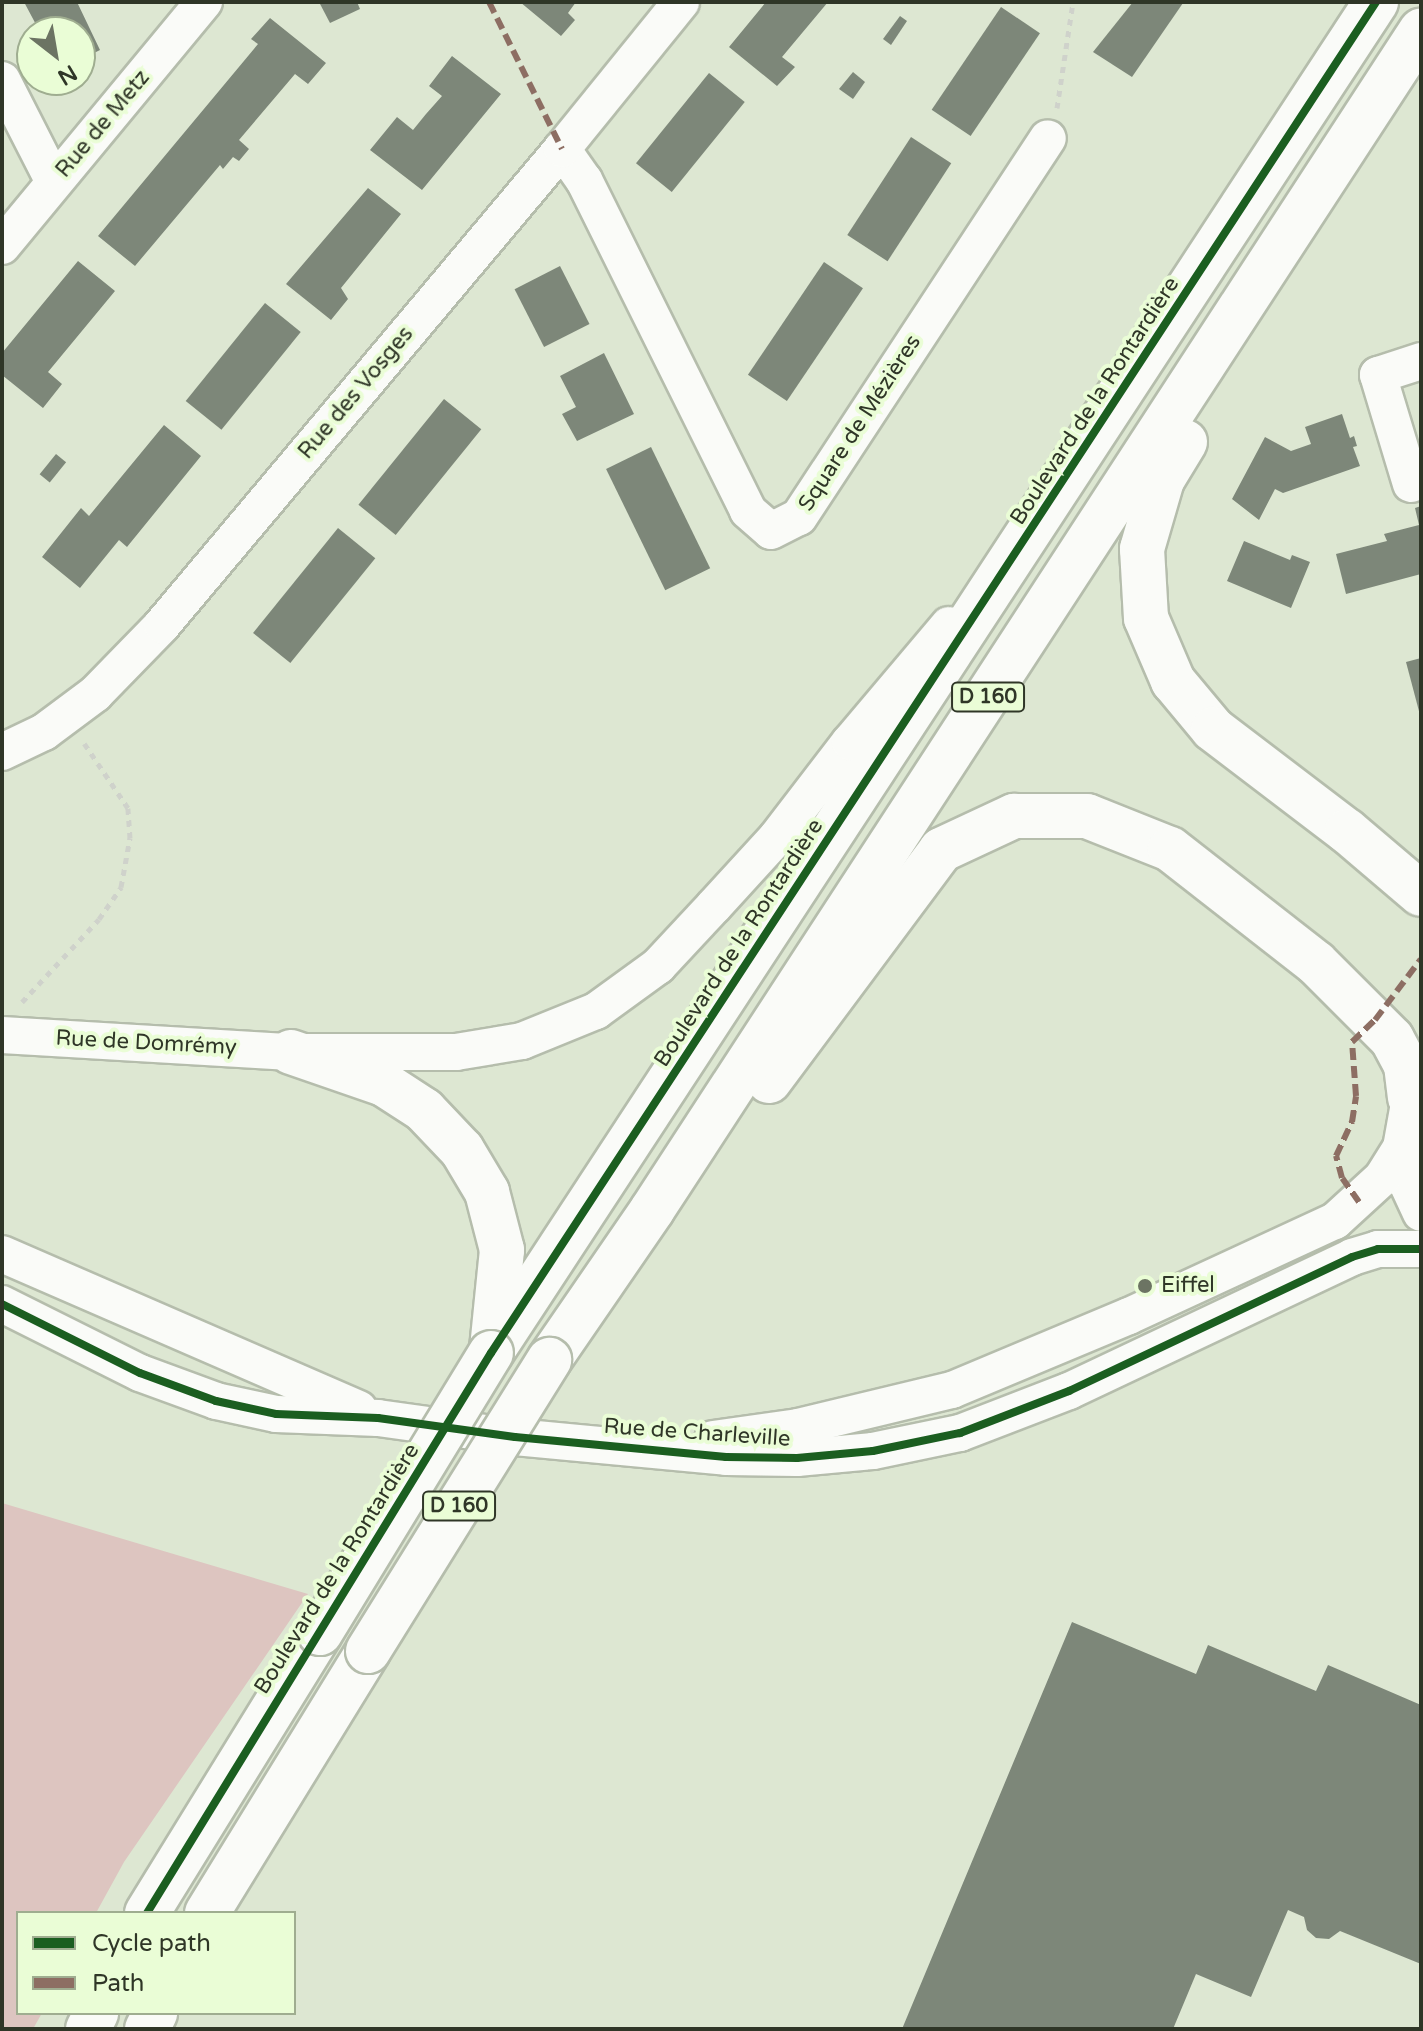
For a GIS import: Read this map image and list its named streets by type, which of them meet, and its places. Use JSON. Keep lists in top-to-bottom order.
{
  "streets": {
    "main road": ["Boulevard de la Rontardière", "D 160"],
    "street": [
      "Rue de Metz",
      "Rue des Vosges",
      "Square de Mézières",
      "Rue de Domrémy",
      "Rue de Charleville"
    ]
  },
  "crossings": [
    ["Rue des Vosges", "Square de Mézières"],
    ["Boulevard de la Rontardière", "Rue de Domrémy"]
  ],
  "places": ["Eiffel"],
  "legend": ["Cycle path", "Path"],
  "north": "bottom right"
}
